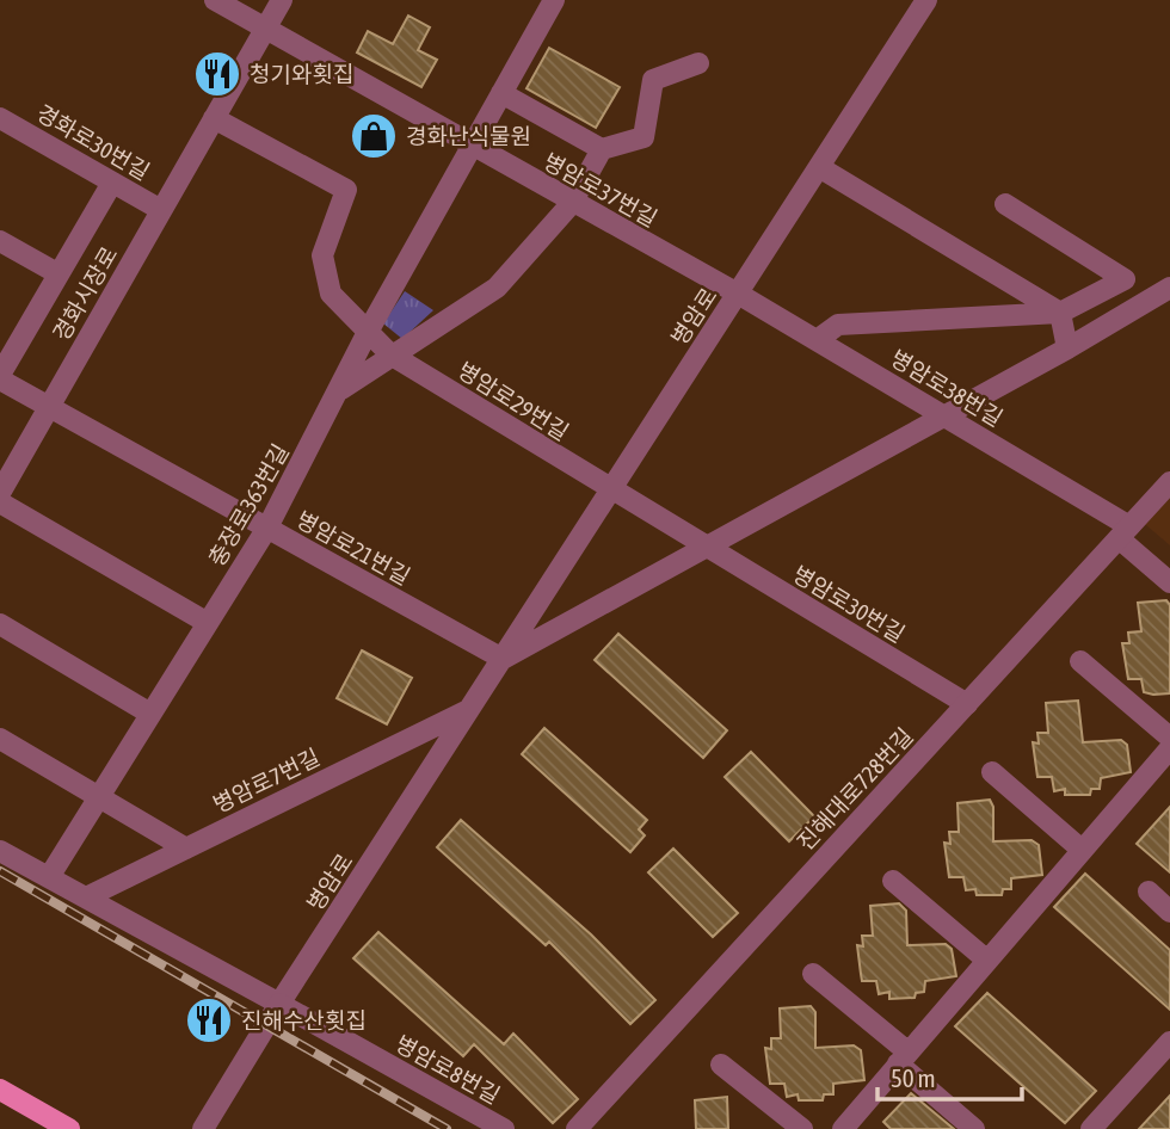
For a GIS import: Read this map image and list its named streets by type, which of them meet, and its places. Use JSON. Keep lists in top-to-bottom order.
{
  "streets": {
    "street": [
      "경화로30번길",
      "병암로37번길",
      "경화시장로",
      "병암로",
      "병암로38번길",
      "병암로29번길",
      "충장로363번길",
      "병암로21번길",
      "병암로30번길",
      "병암로7번길",
      "진해대로728번길",
      "병암로8번길"
    ]
  },
  "crossings": [
    ["경화로30번길", "경화시장로"],
    ["병암로37번길", "경화시장로"],
    ["병암로37번길", "병암로"],
    ["병암로37번길", "병암로38번길"],
    ["병암로37번길", "충장로363번길"],
    ["경화시장로", "병암로21번길"],
    ["병암로", "병암로38번길"],
    ["병암로", "병암로29번길"],
    ["병암로", "병암로21번길"],
    ["병암로", "병암로30번길"],
    ["병암로", "병암로7번길"],
    ["병암로", "병암로8번길"],
    ["병암로38번길", "진해대로728번길"],
    ["병암로29번길", "병암로30번길"],
    ["충장로363번길", "병암로21번길"],
    ["병암로30번길", "진해대로728번길"]
  ],
  "places": {
    "restaurant": ["청기와횟집", "진해수산횟집"],
    "shop": ["경화난식물원"]
  },
  "scale_bar": "50 m"
}
